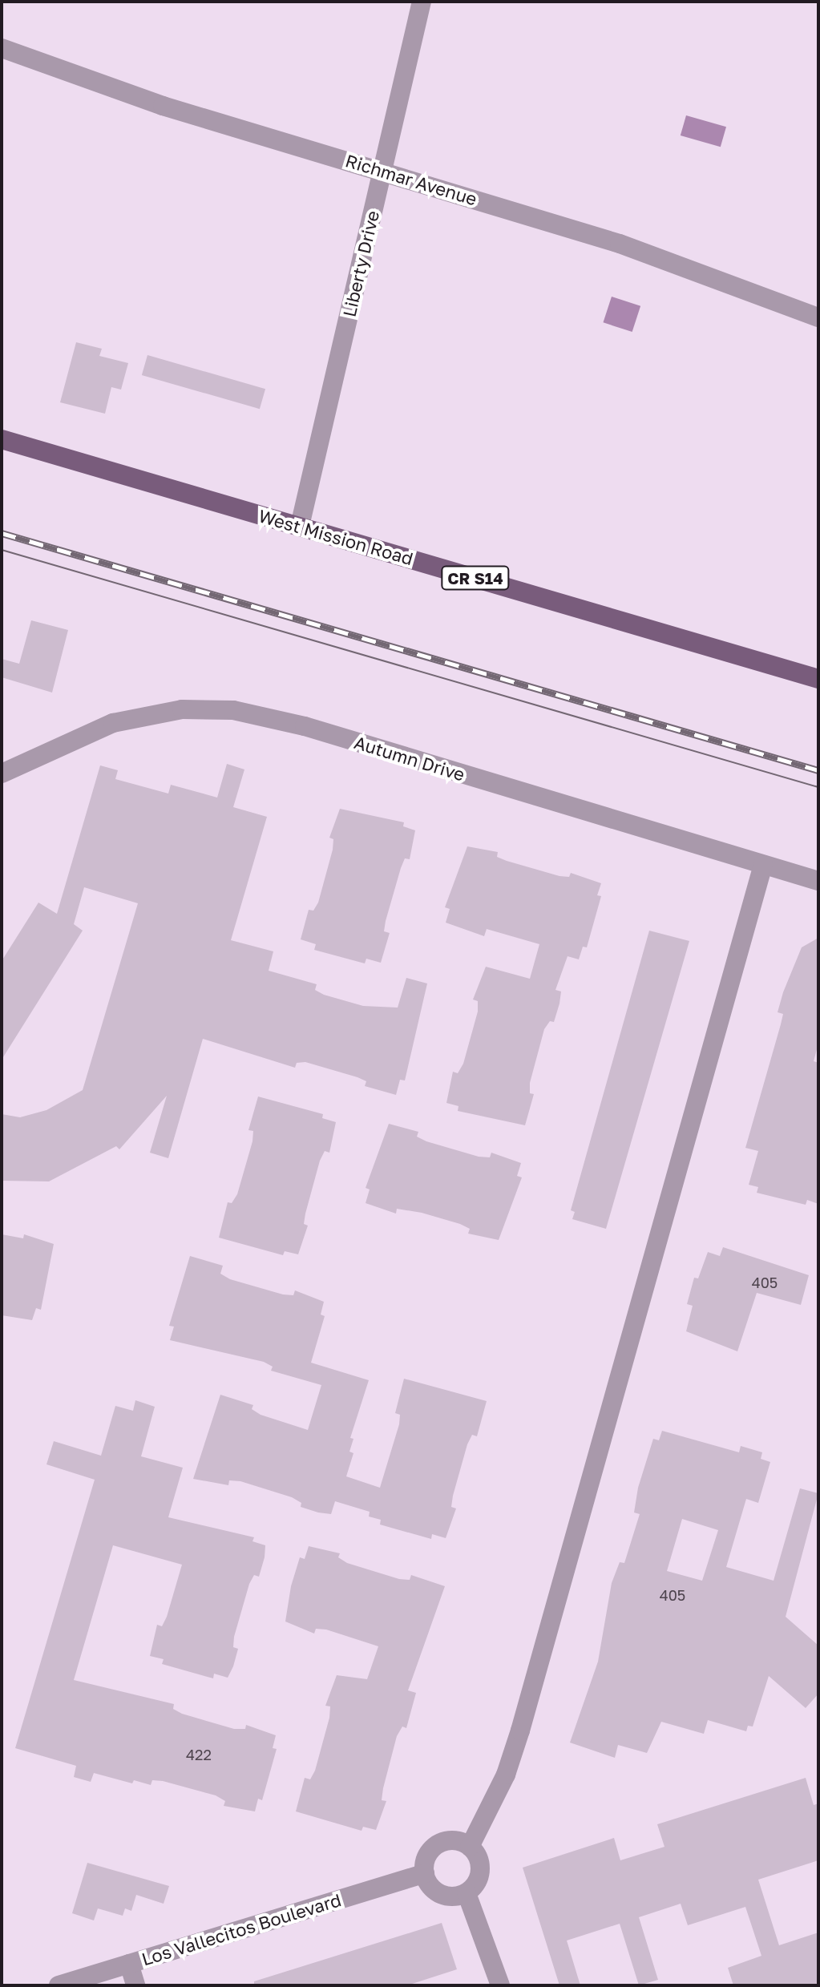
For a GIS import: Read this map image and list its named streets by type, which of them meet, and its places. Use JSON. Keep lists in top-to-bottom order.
{
  "streets": {
    "main road": ["West Mission Road", "CR S14"],
    "street": [
      "Richmar Avenue",
      "Liberty Drive",
      "Autumn Drive",
      "Los Vallecitos Boulevard"
    ]
  },
  "crossings": [
    ["Richmar Avenue", "Liberty Drive"],
    ["Liberty Drive", "West Mission Road"]
  ],
  "house_numbers": ["405", "405", "422"]
}
